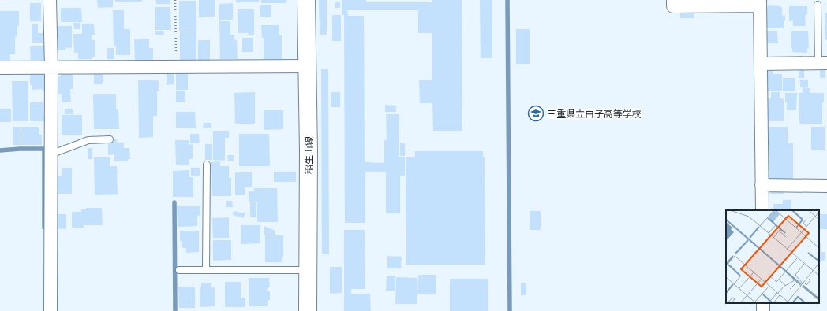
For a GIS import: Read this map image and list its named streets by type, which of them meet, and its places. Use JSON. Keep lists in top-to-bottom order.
{
  "streets": {
    "main road": ["稲生山線"]
  },
  "places": {
    "school or university": ["三重県立白子高等学校"]
  }
}
